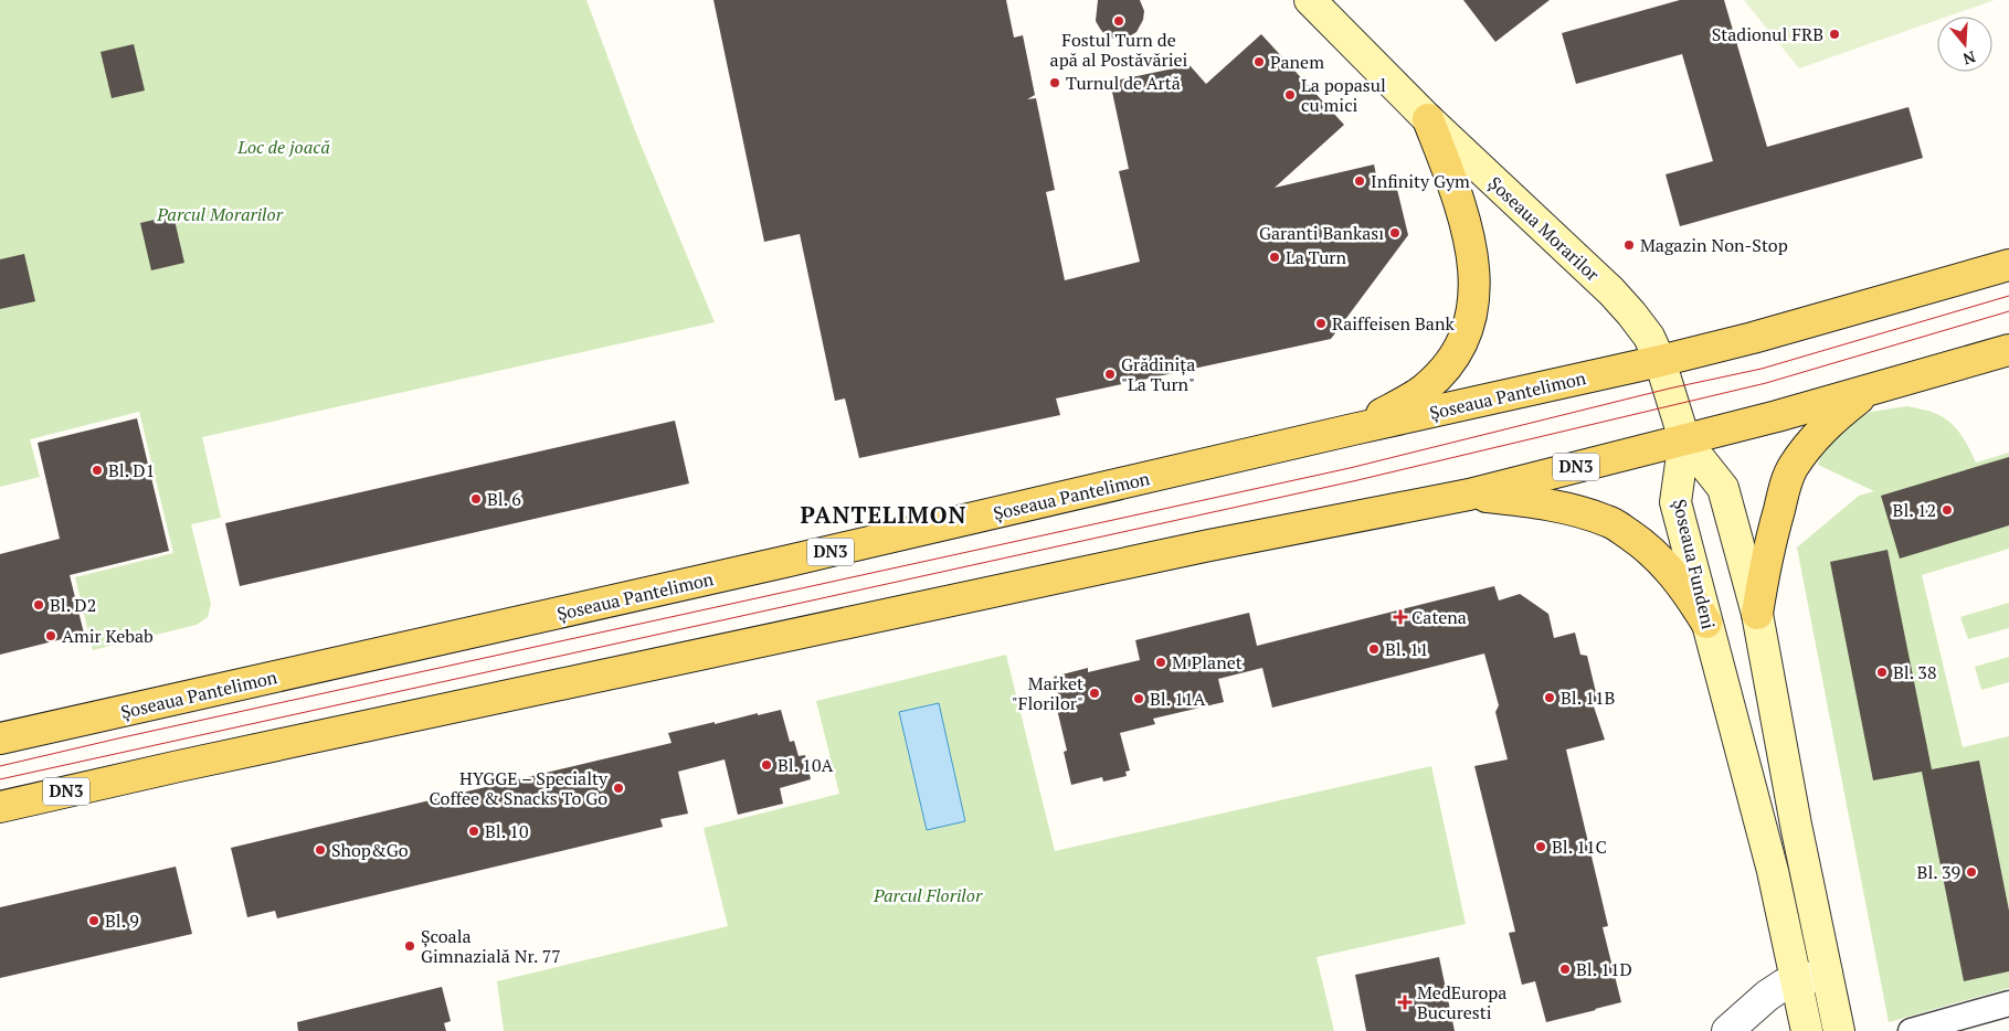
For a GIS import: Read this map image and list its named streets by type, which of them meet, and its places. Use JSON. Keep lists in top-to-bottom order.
{
  "streets": {
    "main road": [
      "Șoseaua Morarilor",
      "Șoseaua Pantelimon",
      "DN3",
      "Șoseaua Fundeni"
    ]
  },
  "crossings": [
    ["Șoseaua Morarilor", "Șoseaua Pantelimon"],
    ["Șoseaua Morarilor", "DN3"],
    ["Șoseaua Morarilor", "Șoseaua Fundeni"],
    ["DN3", "Șoseaua Fundeni"]
  ],
  "districts": ["PANTELIMON"],
  "parks": ["Loc de joacă", "Parcul Morarilor", "Parcul Florilor"],
  "places": {
    "other": [
      "Fostul Turn de apă al Postăvăriei",
      "Stadionul FRB",
      "Panem",
      "Turnul de Artă",
      "La popasul cu mici",
      "Infinity Gym",
      "Garanti Bankası",
      "Magazin Non-Stop",
      "La Turn",
      "Raiffeisen Bank",
      "Grădinița \"La Turn\"",
      "Bl. D1",
      "Bl. 6",
      "Bl. 12",
      "Bl. D2",
      "Amir Kebab",
      "Bl. 11",
      "M Planet",
      "Bl. 38",
      "Market \"Florilor\"",
      "Bl. 11B",
      "Bl. 11A",
      "Bl. 10A",
      "HYGGE – Specialty Coffee & Snacks To Go",
      "Bl. 10",
      "Bl. 11C",
      "Shop&Go",
      "Bl. 39",
      "Bl. 9",
      "Școala Gimnazială Nr. 77",
      "Bl. 11D"
    ],
    "health": ["Catena", "MedEuropa Bucuresti"]
  },
  "north": "bottom"
}
